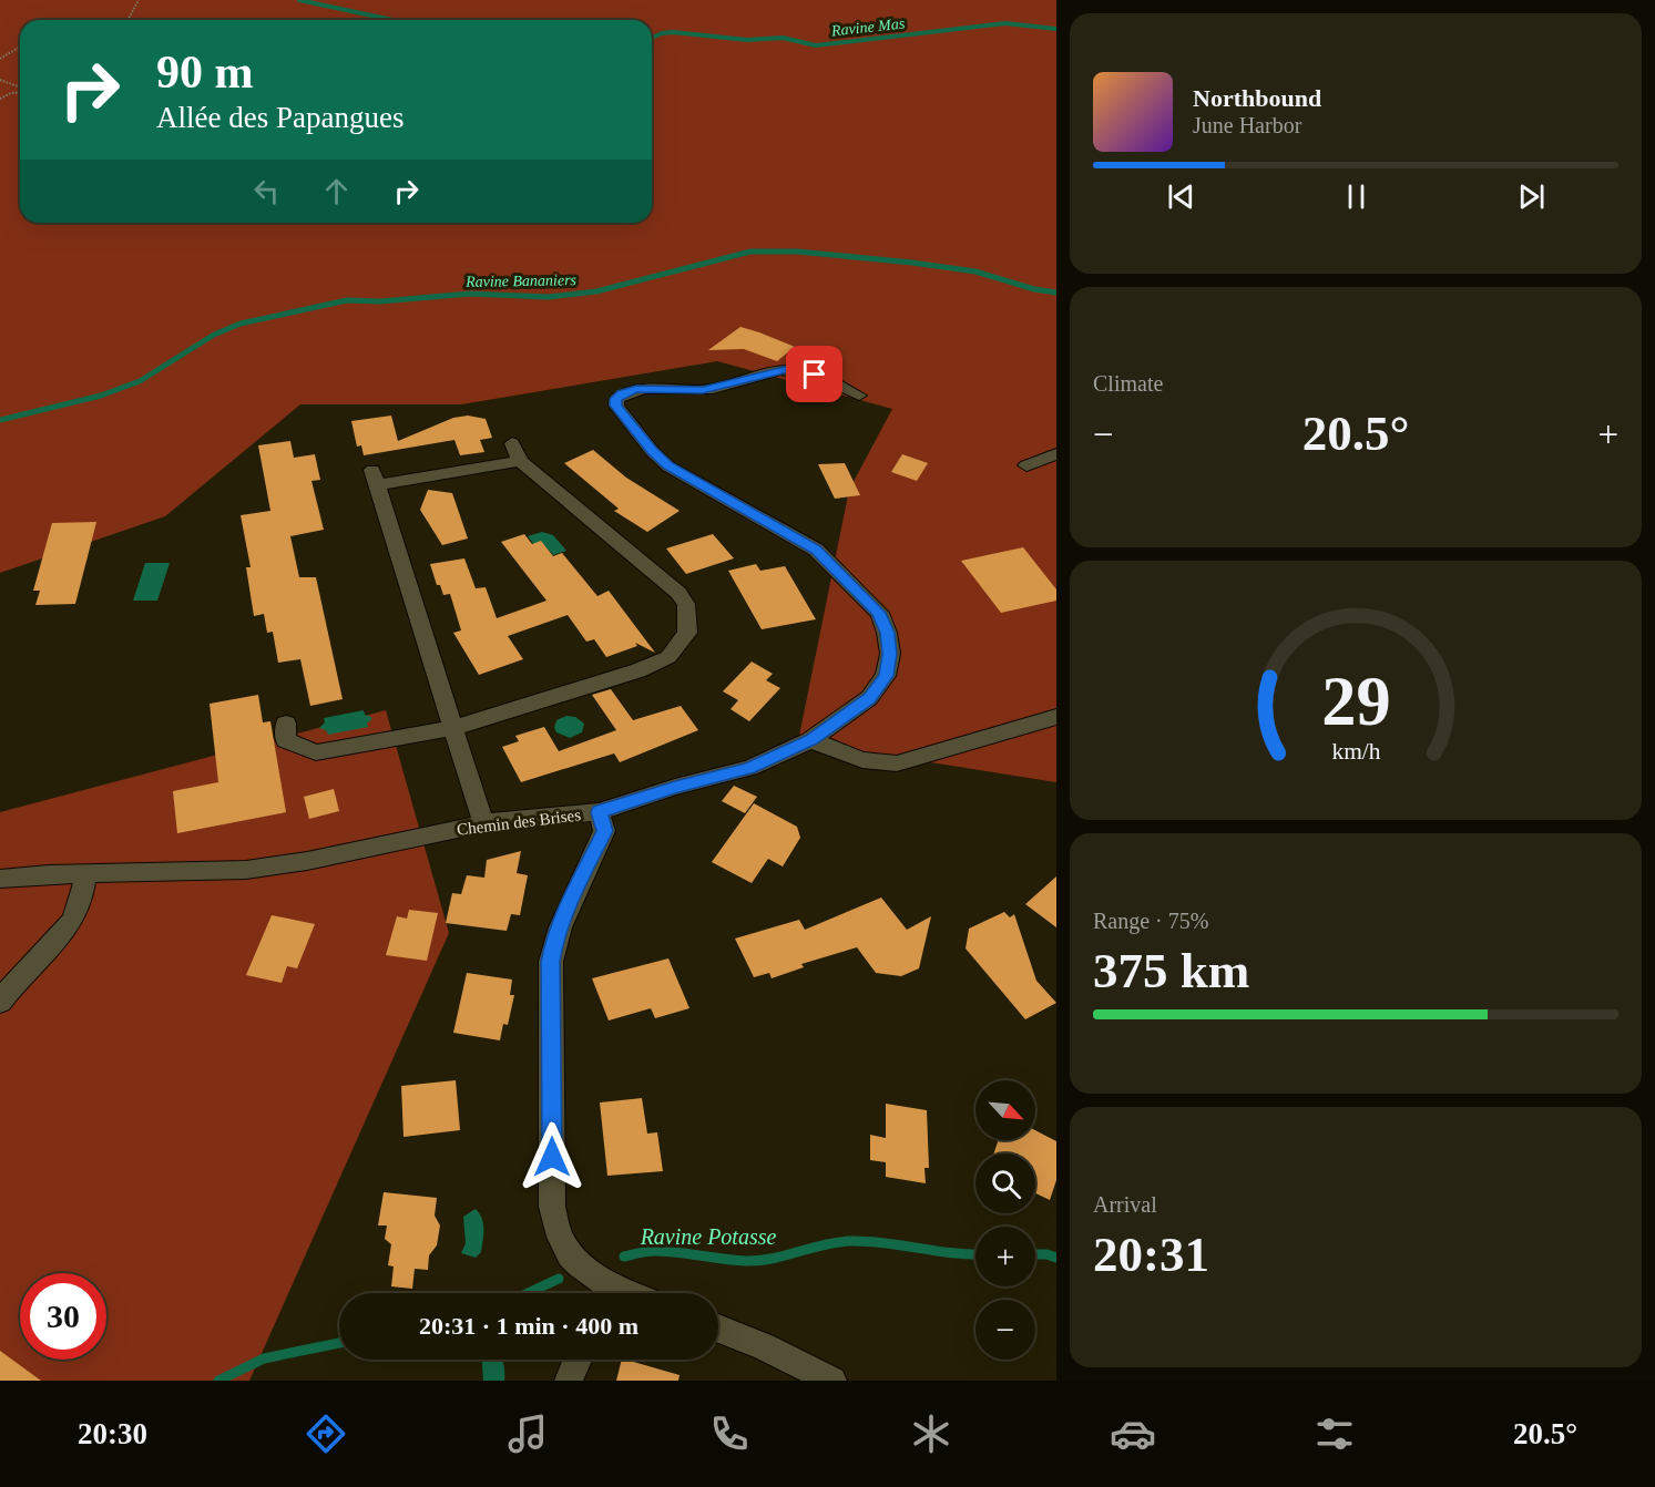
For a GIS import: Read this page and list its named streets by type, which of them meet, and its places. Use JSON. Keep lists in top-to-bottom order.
{
  "streets": {
    "street": ["Chemin des Brises"]
  },
  "water": ["Ravine Mas", "Ravine Bananiers", "Ravine Potasse"],
  "north": "bottom right",
  "page": {
    "turn": ["90 m", "Allée des Papangues"],
    "song": ["Northbound", "June Harbor"],
    "tile": [
      "Climate",
      ["Range · 75%", "375 km"],
      ["Arrival", "20:31"]
    ],
    "heat": ["−", "20.5°", "+"],
    "map_buttons": ["+", "−"],
    "limit": "30",
    "trip": "20:31 · 1 min · 400 m",
    "tabs": ["20:30", "20.5°"],
    "gauge": ["29", "km/h"]
  }
}
